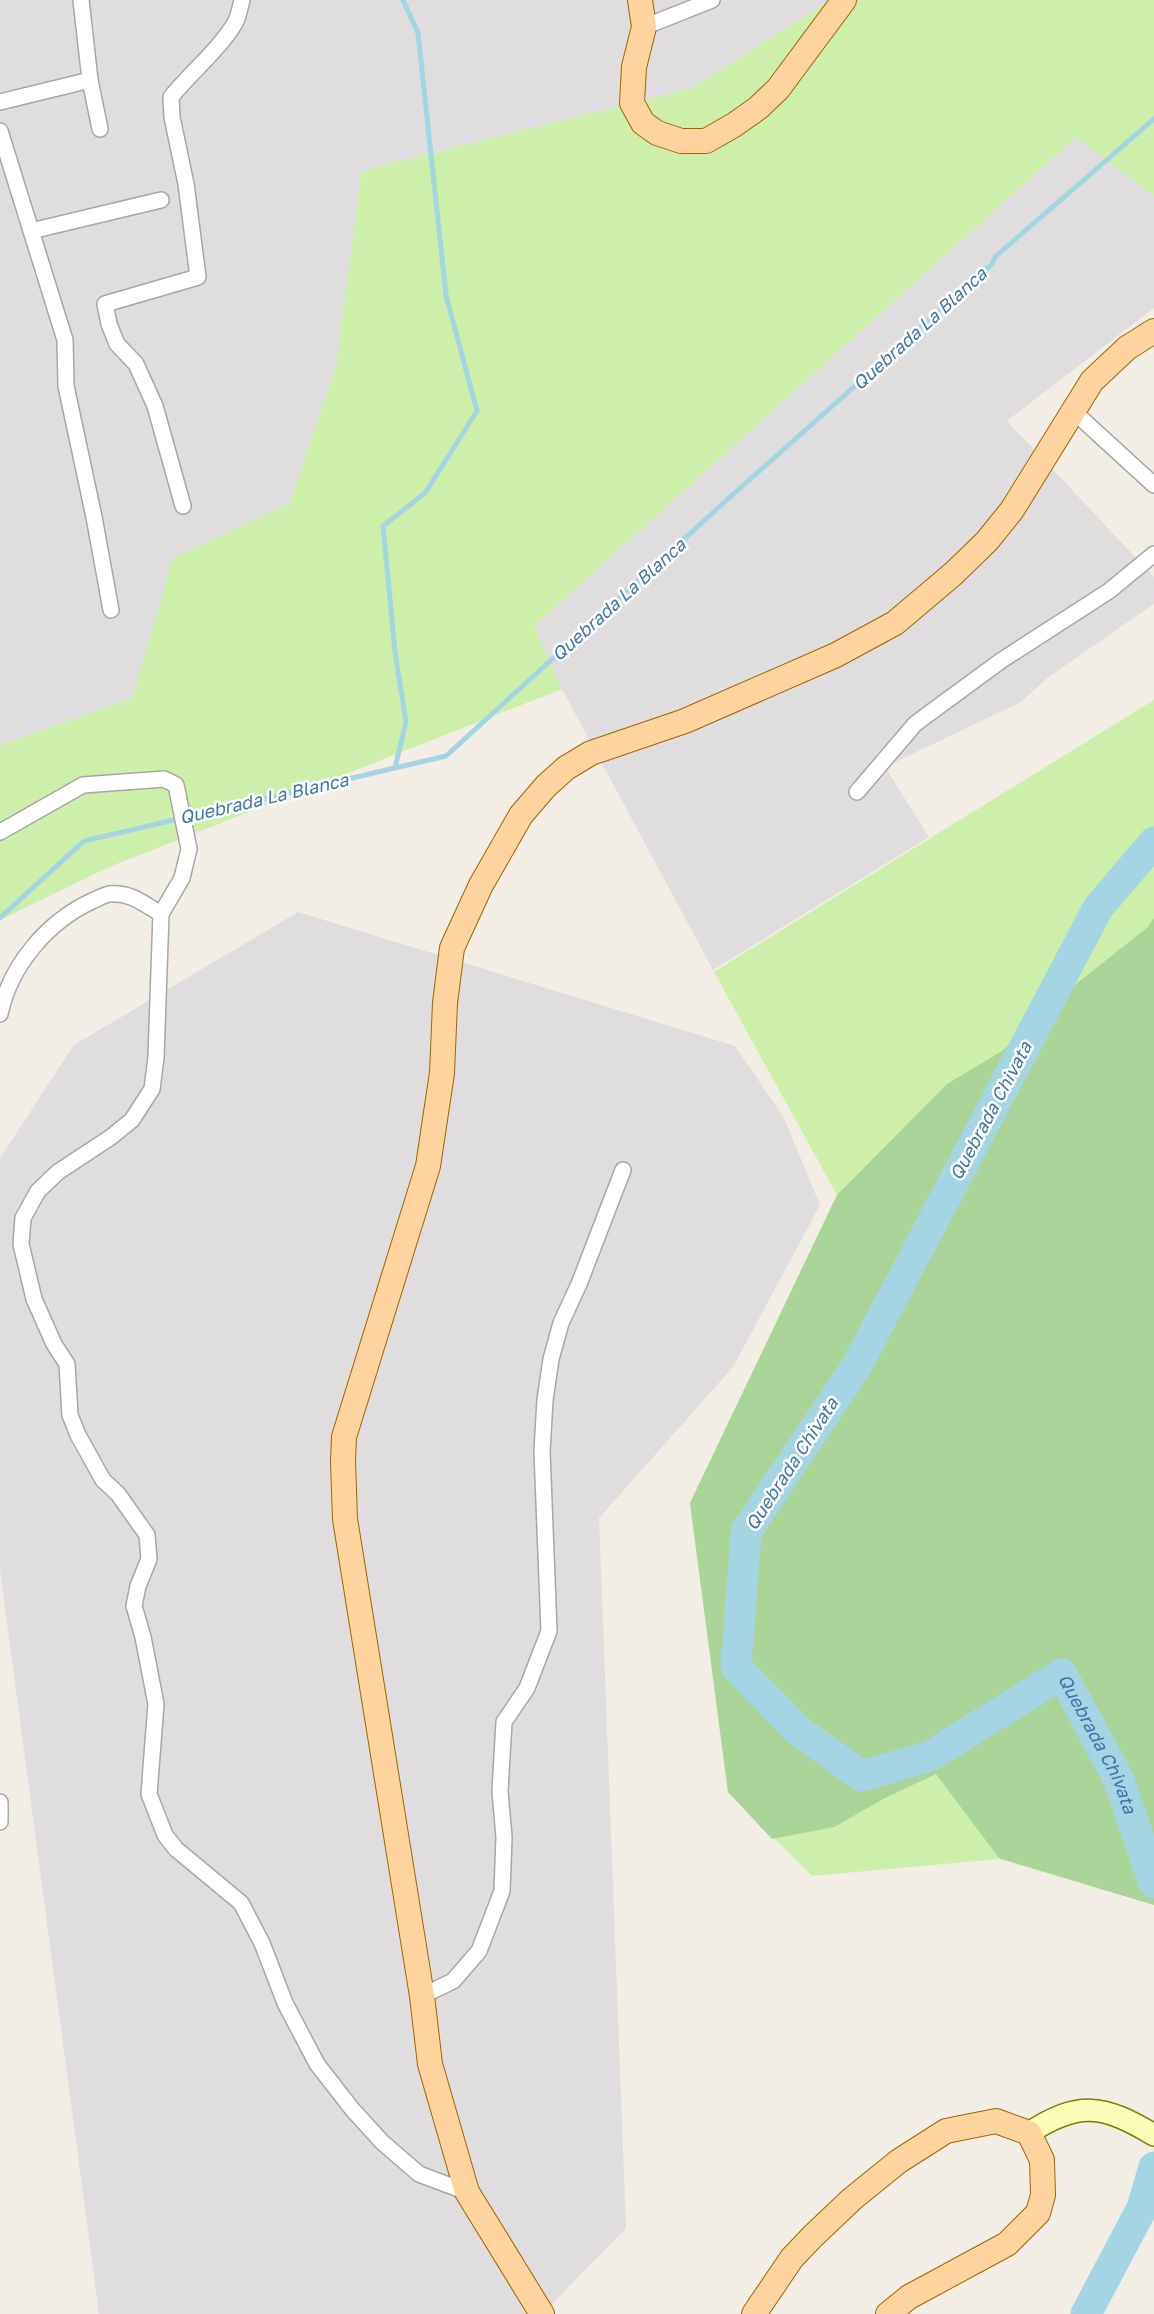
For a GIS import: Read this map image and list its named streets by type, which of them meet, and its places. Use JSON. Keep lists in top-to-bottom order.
{
  "water": ["Quebrada La Blanca", "Quebrada Chivata"]
}
